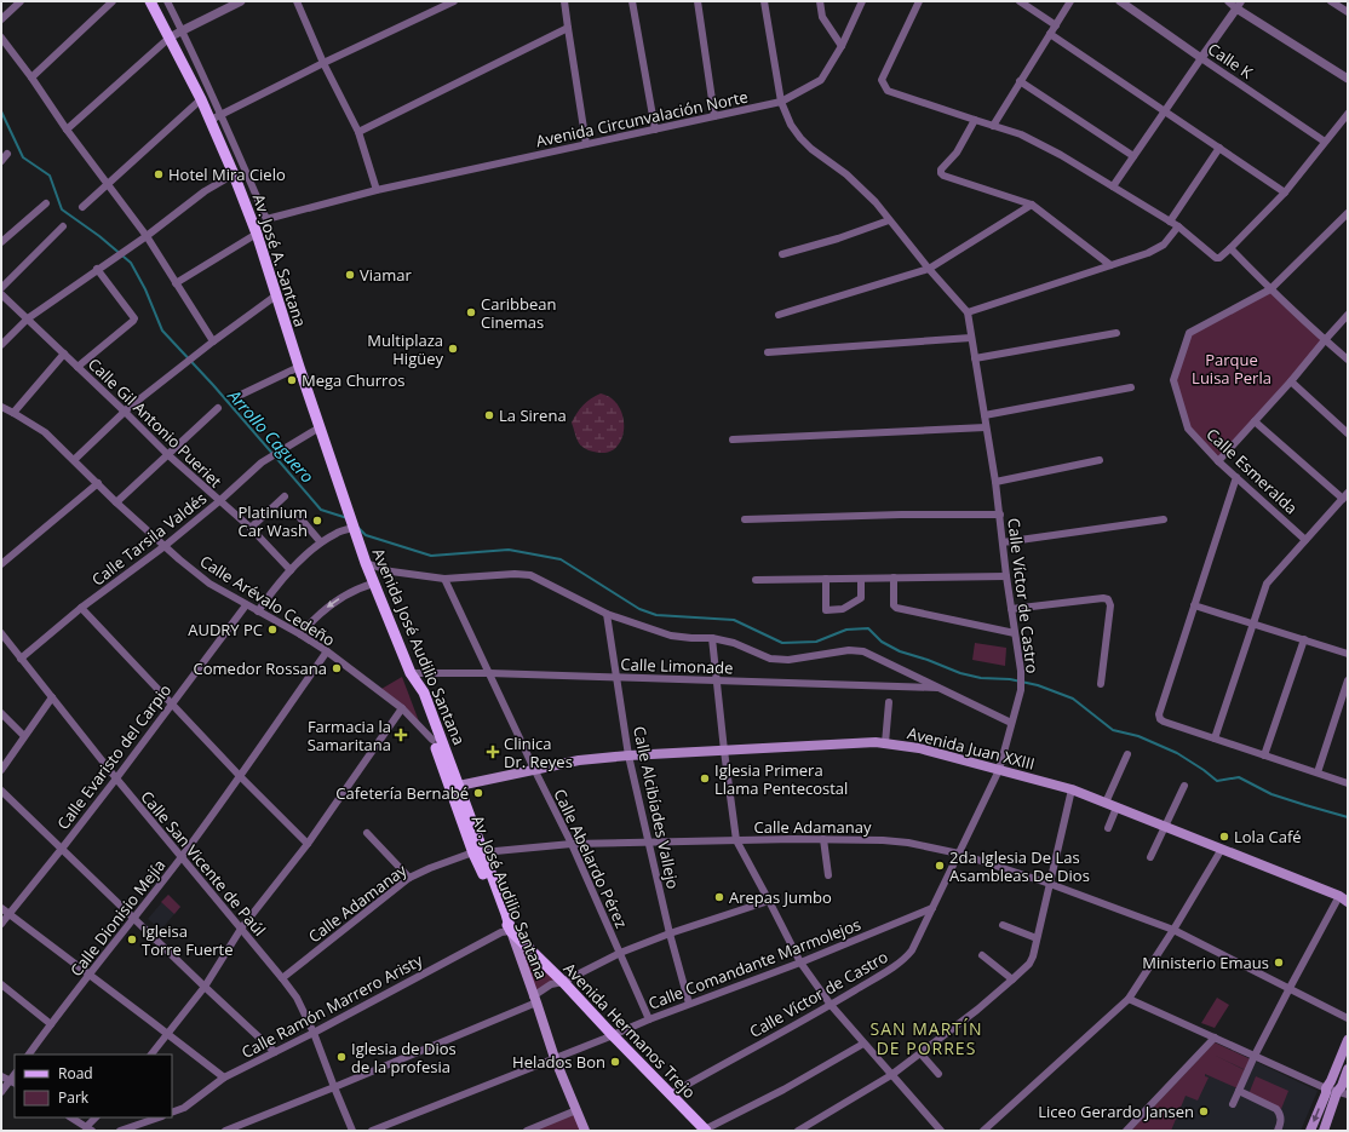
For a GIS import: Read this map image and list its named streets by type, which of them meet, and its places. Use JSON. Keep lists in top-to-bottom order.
{
  "streets": {
    "main road": [
      "Av. José A. Santana",
      "Avenida José Audilio Santana",
      "Avenida Juan XXIII",
      "Av. José Audilio Santana",
      "Avenida Hermanos Trejo"
    ],
    "street": [
      "Calle K",
      "Avenida Circunvalación Norte",
      "Calle Gil Antonio Pueriet",
      "Calle Esmeralda",
      "Calle Tarsila Valdés",
      "Calle Víctor de Castro",
      "Calle Arévalo Cedeño",
      "Calle Limonade",
      "Calle Evaristo del Carpio",
      "Calle Alcibíades Vallejo",
      "Calle Adamanay",
      "Calle Abelardo Pérez",
      "Calle San Vicente de Paúl",
      "Calle Dionisio Mejía",
      "Calle Comandante Marmolejos",
      "Calle Ramón Marrero Aristy"
    ]
  },
  "crossings": [
    ["Av. José A. Santana", "Calle Tarsila Valdés"],
    ["Av. José A. Santana", "Avenida José Audilio Santana"],
    ["Calle Gil Antonio Pueriet", "Calle Tarsila Valdés"],
    ["Calle Tarsila Valdés", "Calle Arévalo Cedeño"],
    ["Calle Tarsila Valdés", "Calle San Vicente de Paúl"],
    ["Calle Víctor de Castro", "Avenida Juan XXIII"],
    ["Calle Víctor de Castro", "Calle Adamanay"],
    ["Calle Víctor de Castro", "Calle Comandante Marmolejos"],
    ["Calle Víctor de Castro", "Avenida Hermanos Trejo"],
    ["Calle Arévalo Cedeño", "Calle Evaristo del Carpio"],
    ["Calle Arévalo Cedeño", "Calle Dionisio Mejía"],
    ["Avenida José Audilio Santana", "Calle Limonade"],
    ["Avenida José Audilio Santana", "Avenida Juan XXIII"],
    ["Avenida José Audilio Santana", "Calle Adamanay"],
    ["Avenida José Audilio Santana", "Av. José Audilio Santana"],
    ["Avenida José Audilio Santana", "Calle Ramón Marrero Aristy"],
    ["Avenida José Audilio Santana", "Avenida Hermanos Trejo"],
    ["Calle Limonade", "Calle Alcibíades Vallejo"],
    ["Calle Limonade", "Calle Abelardo Pérez"],
    ["Avenida Juan XXIII", "Calle Alcibíades Vallejo"],
    ["Avenida Juan XXIII", "Calle Abelardo Pérez"],
    ["Calle Evaristo del Carpio", "Calle San Vicente de Paúl"],
    ["Calle Alcibíades Vallejo", "Calle Adamanay"],
    ["Calle Alcibíades Vallejo", "Calle Comandante Marmolejos"],
    ["Calle Adamanay", "Calle Abelardo Pérez"],
    ["Calle Adamanay", "Calle San Vicente de Paúl"],
    ["Calle Abelardo Pérez", "Calle Comandante Marmolejos"],
    ["Calle San Vicente de Paúl", "Calle Dionisio Mejía"],
    ["Calle San Vicente de Paúl", "Calle Ramón Marrero Aristy"],
    ["Av. José Audilio Santana", "Calle Comandante Marmolejos"],
    ["Av. José Audilio Santana", "Calle Ramón Marrero Aristy"],
    ["Av. José Audilio Santana", "Avenida Hermanos Trejo"],
    ["Calle Comandante Marmolejos", "Avenida Hermanos Trejo"],
    ["Calle Ramón Marrero Aristy", "Avenida Hermanos Trejo"]
  ],
  "districts": ["SAN MARTÍN DE PORRES"],
  "water": ["Arrollo Caguero"],
  "parks": ["Parque Luisa Perla"],
  "places": {
    "other": [
      "Hotel Mira Cielo",
      "Viamar",
      "Caribbean Cinemas",
      "Multiplaza Higüey",
      "Mega Churros",
      "La Sirena",
      "Platinium Car Wash",
      "AUDRY PC",
      "Comedor Rossana",
      "Iglesia Primera Llama Pentecostal",
      "Cafetería Bernabé",
      "Lola Café",
      "2da Iglesia De Las Asambleas De Dios",
      "Arepas Jumbo",
      "Igleisa Torre Fuerte",
      "Ministerio Emaus",
      "Iglesia de Dios de la profesia",
      "Helados Bon",
      "Liceo Gerardo Jansen"
    ],
    "health": ["Farmacia la Samaritana", "Clinica Dr. Reyes"]
  },
  "legend": ["Road", "Park"]
}
